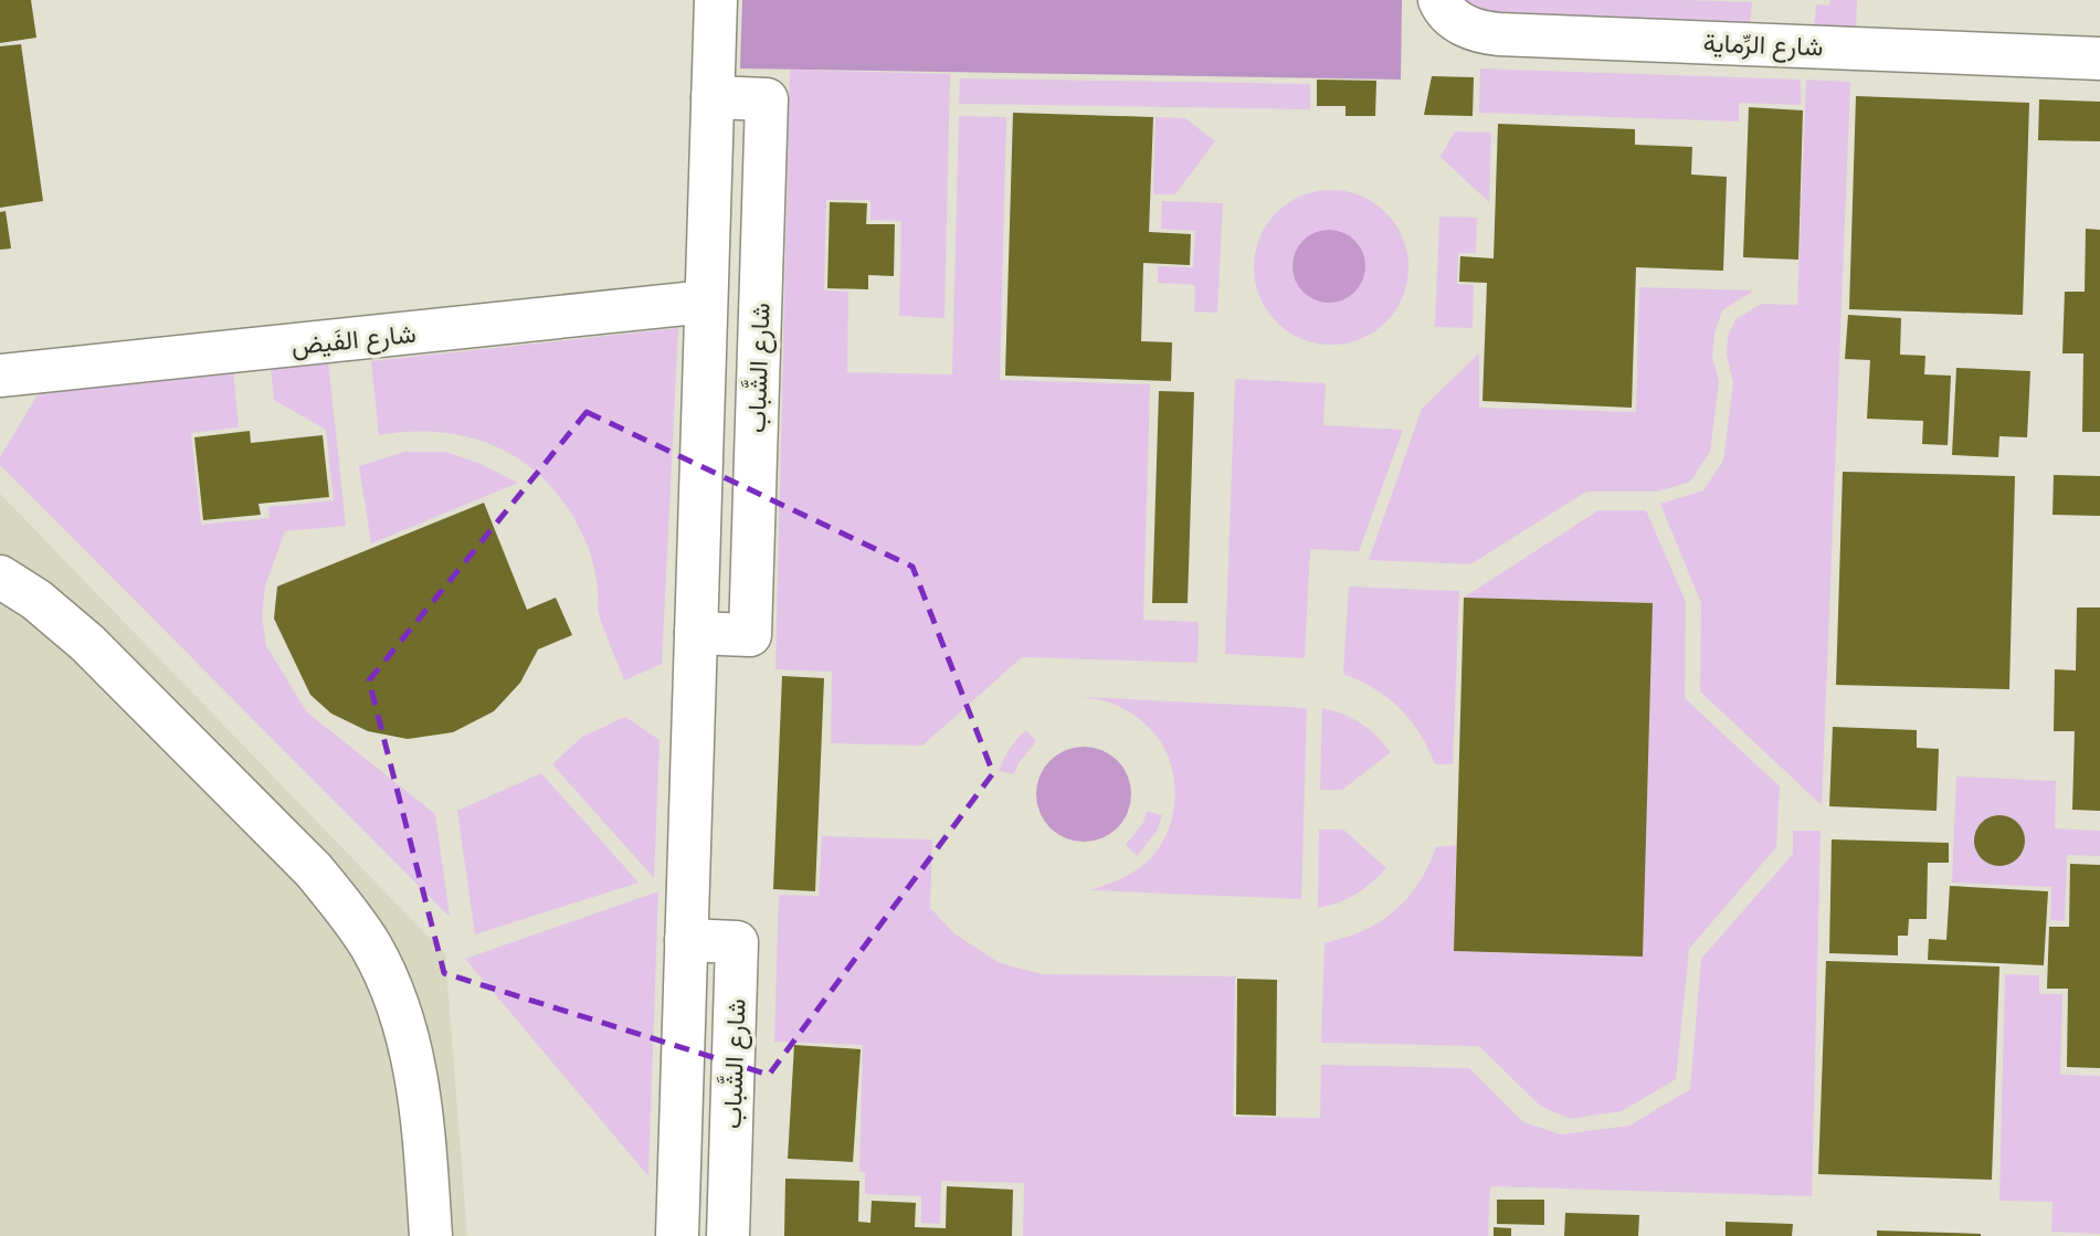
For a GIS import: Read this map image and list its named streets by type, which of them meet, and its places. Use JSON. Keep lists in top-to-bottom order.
{
  "streets": {
    "street": ["شارع الرِّماية", "شارع الفَيض", "شارع الشَّباب"]
  },
  "crossings": [
    ["شارع الفَيض", "شارع الشَّباب"]
  ]
}
